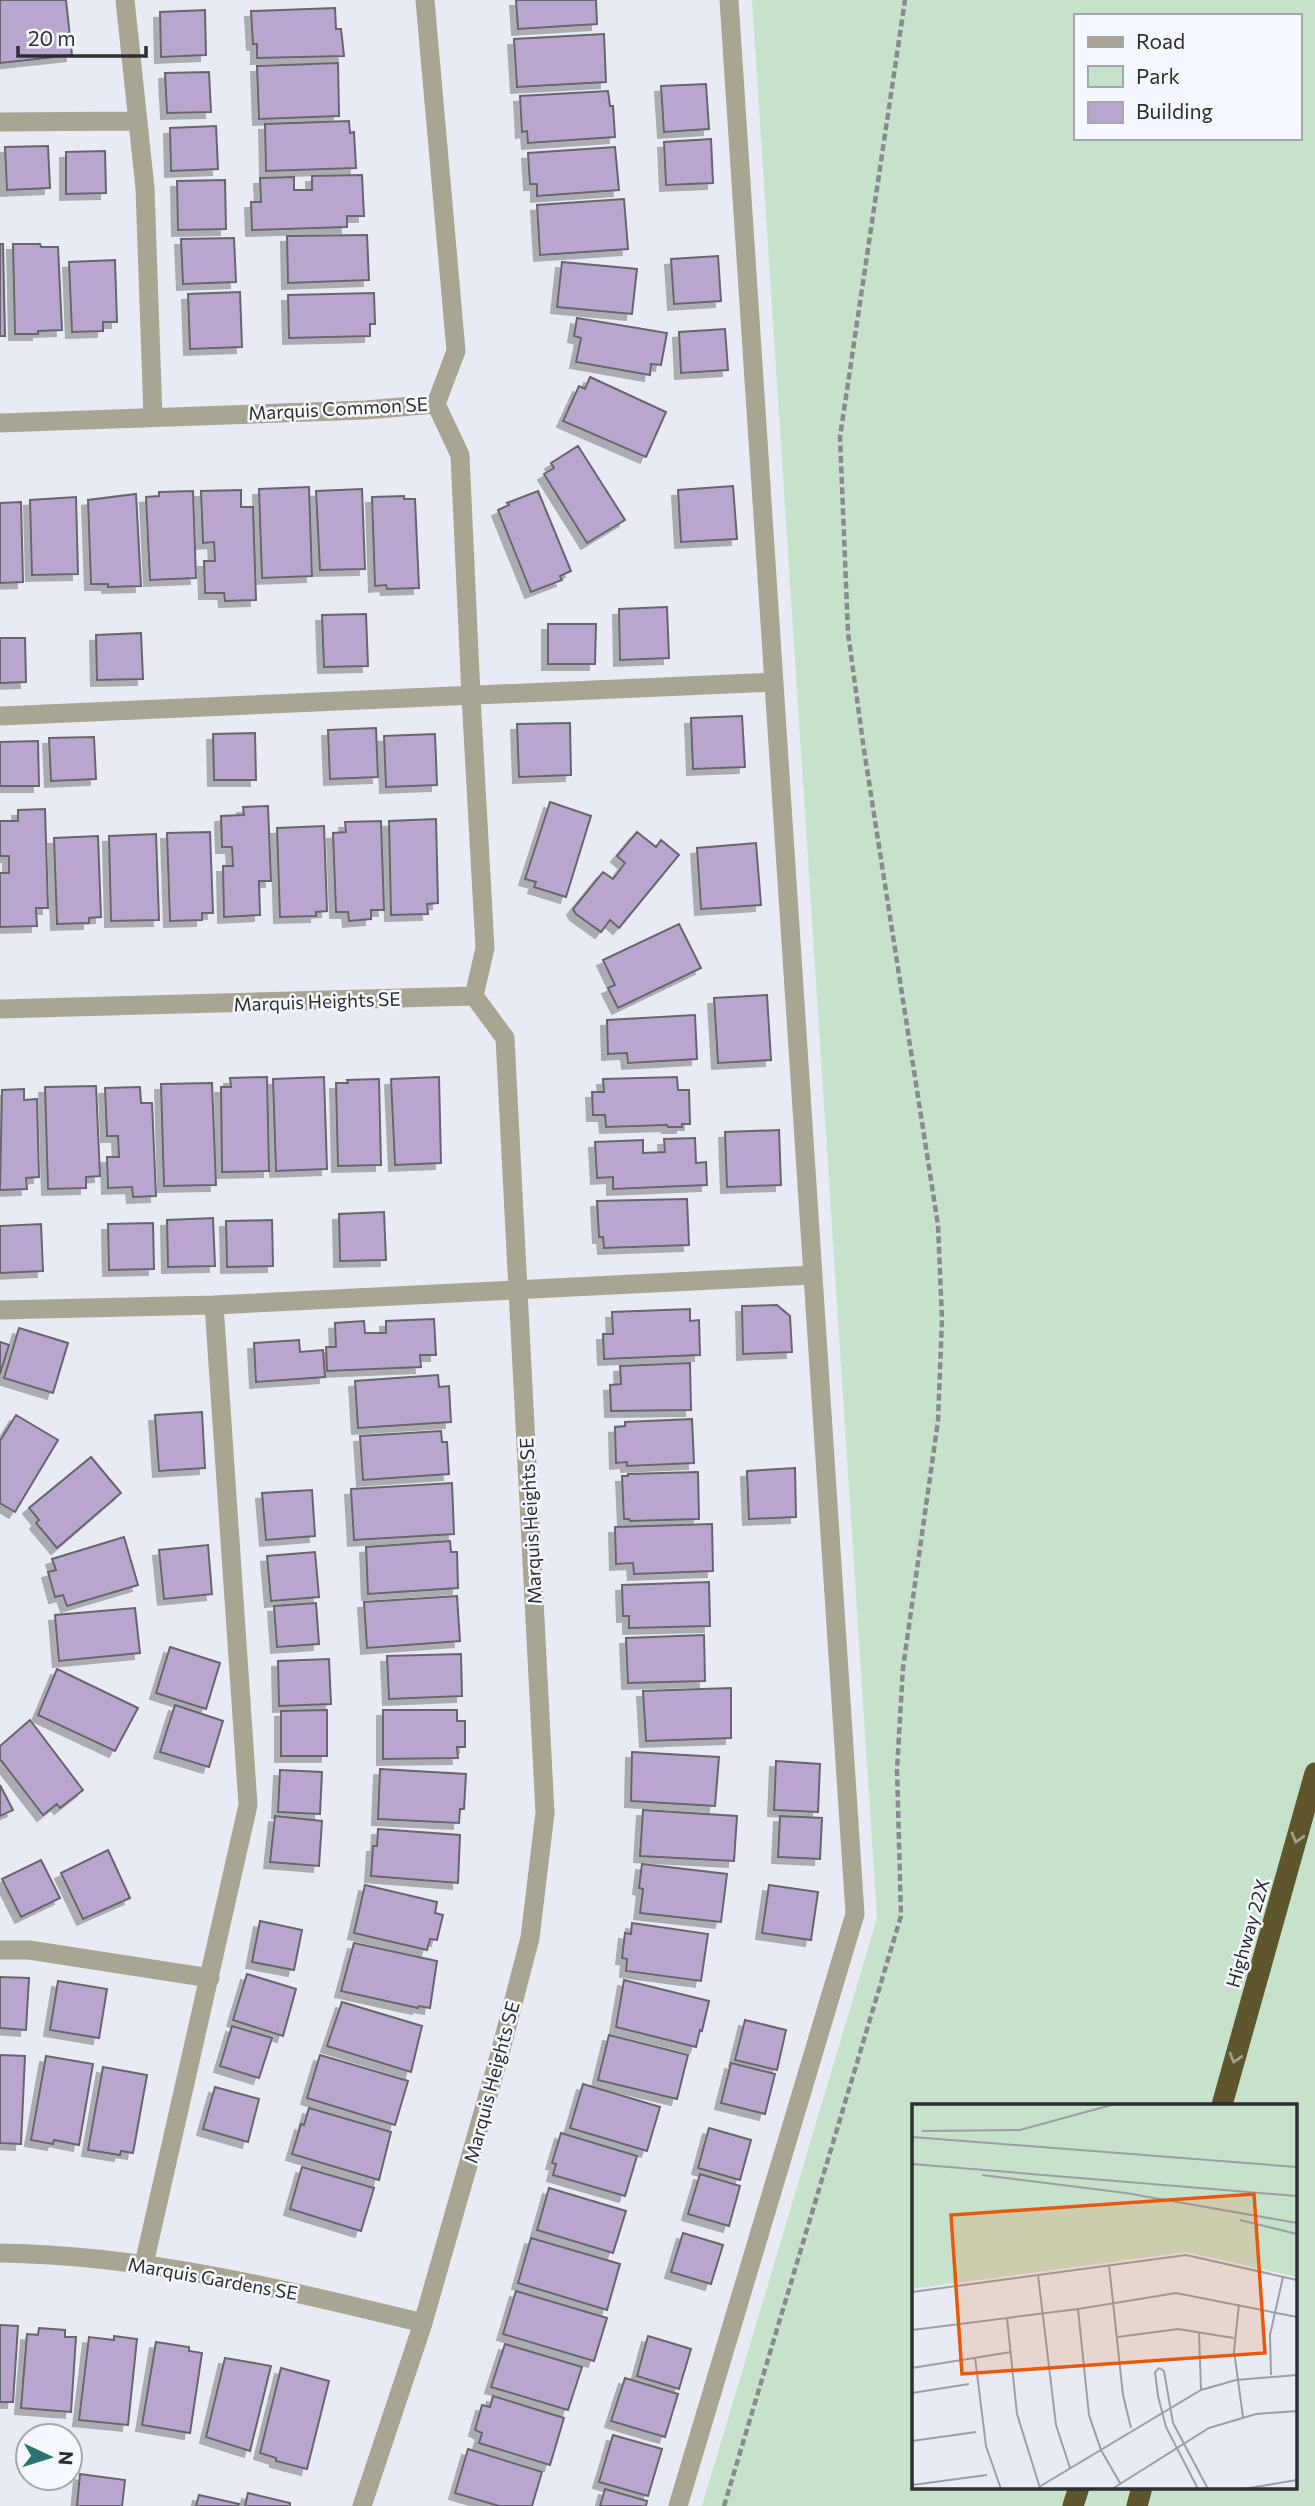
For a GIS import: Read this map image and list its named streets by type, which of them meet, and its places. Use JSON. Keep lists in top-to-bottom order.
{
  "streets": {
    "highway": ["Highway 22X"],
    "street": ["Marquis Common SE", "Marquis Heights SE", "Marquis Gardens SE"]
  },
  "crossings": [
    ["Marquis Heights SE", "Marquis Gardens SE"]
  ],
  "one_way": ["Highway 22X"],
  "legend": ["Road", "Park", "Building"],
  "scale_bar": "20 m",
  "north": "right"
}
